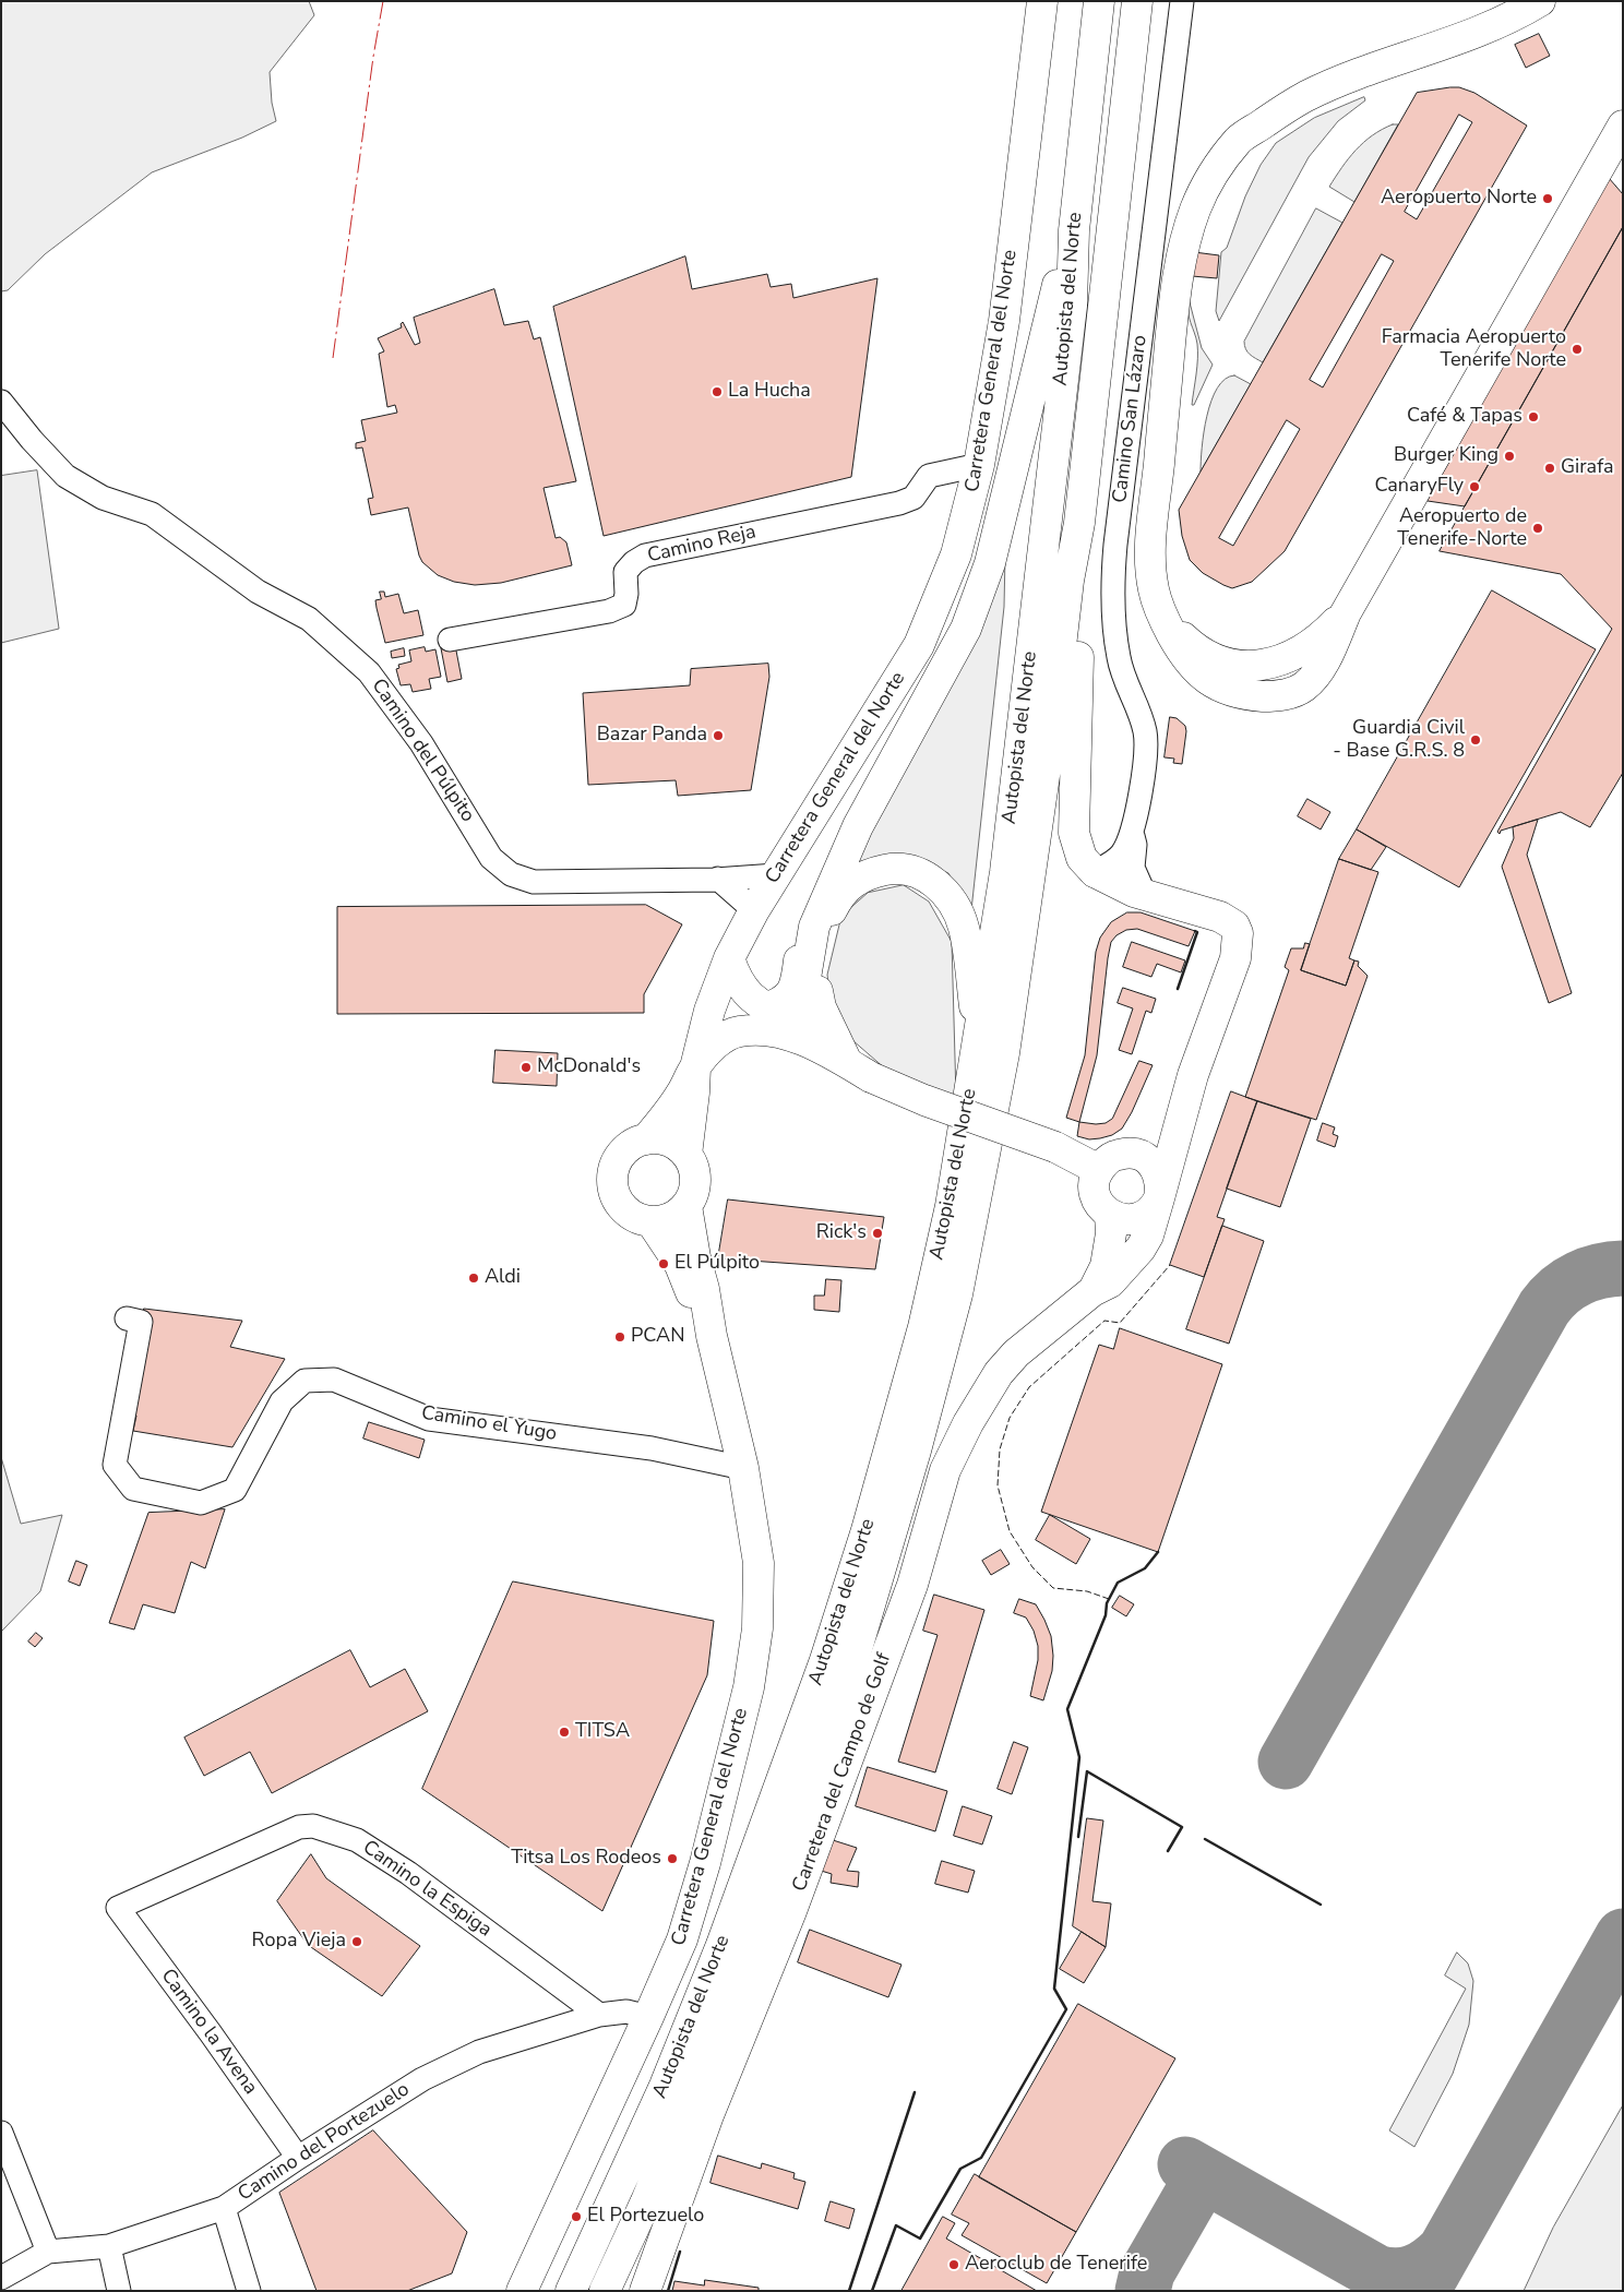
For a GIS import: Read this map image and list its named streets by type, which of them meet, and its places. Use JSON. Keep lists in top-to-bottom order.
{
  "streets": {
    "main road": ["Autopista del Norte", "Carretera General del Norte", "Carretera del Campo de Golf"],
    "street": [
      "Camino San Lázaro",
      "Camino Reja",
      "Camino del Púlpito",
      "Camino el Yugo",
      "Camino la Espiga",
      "Camino la Avena",
      "Camino del Portezuelo"
    ]
  },
  "crossings": [
    ["Carretera General del Norte", "Camino Reja"],
    ["Carretera General del Norte", "Camino del Púlpito"],
    ["Carretera General del Norte", "Camino el Yugo"],
    ["Carretera General del Norte", "Camino del Portezuelo"],
    ["Camino San Lázaro", "Carretera del Campo de Golf"],
    ["Camino la Espiga", "Camino la Avena"],
    ["Camino la Espiga", "Camino del Portezuelo"],
    ["Camino la Avena", "Camino del Portezuelo"]
  ],
  "places": [
    "Aeropuerto Norte",
    "Farmacia Aeropuerto Tenerife Norte",
    "La Hucha",
    "Café & Tapas",
    "Burger King",
    "Girafa",
    "CanaryFly",
    "Aeropuerto de Tenerife-Norte",
    "Bazar Panda",
    "Guardia Civil - Base G.R.S. 8",
    "McDonald's",
    "Rick's",
    "El Púlpito",
    "Aldi",
    "PCAN",
    "TITSA",
    "Titsa Los Rodeos",
    "Ropa Vieja",
    "El Portezuelo",
    "Aeroclub de Tenerife"
  ]
}
